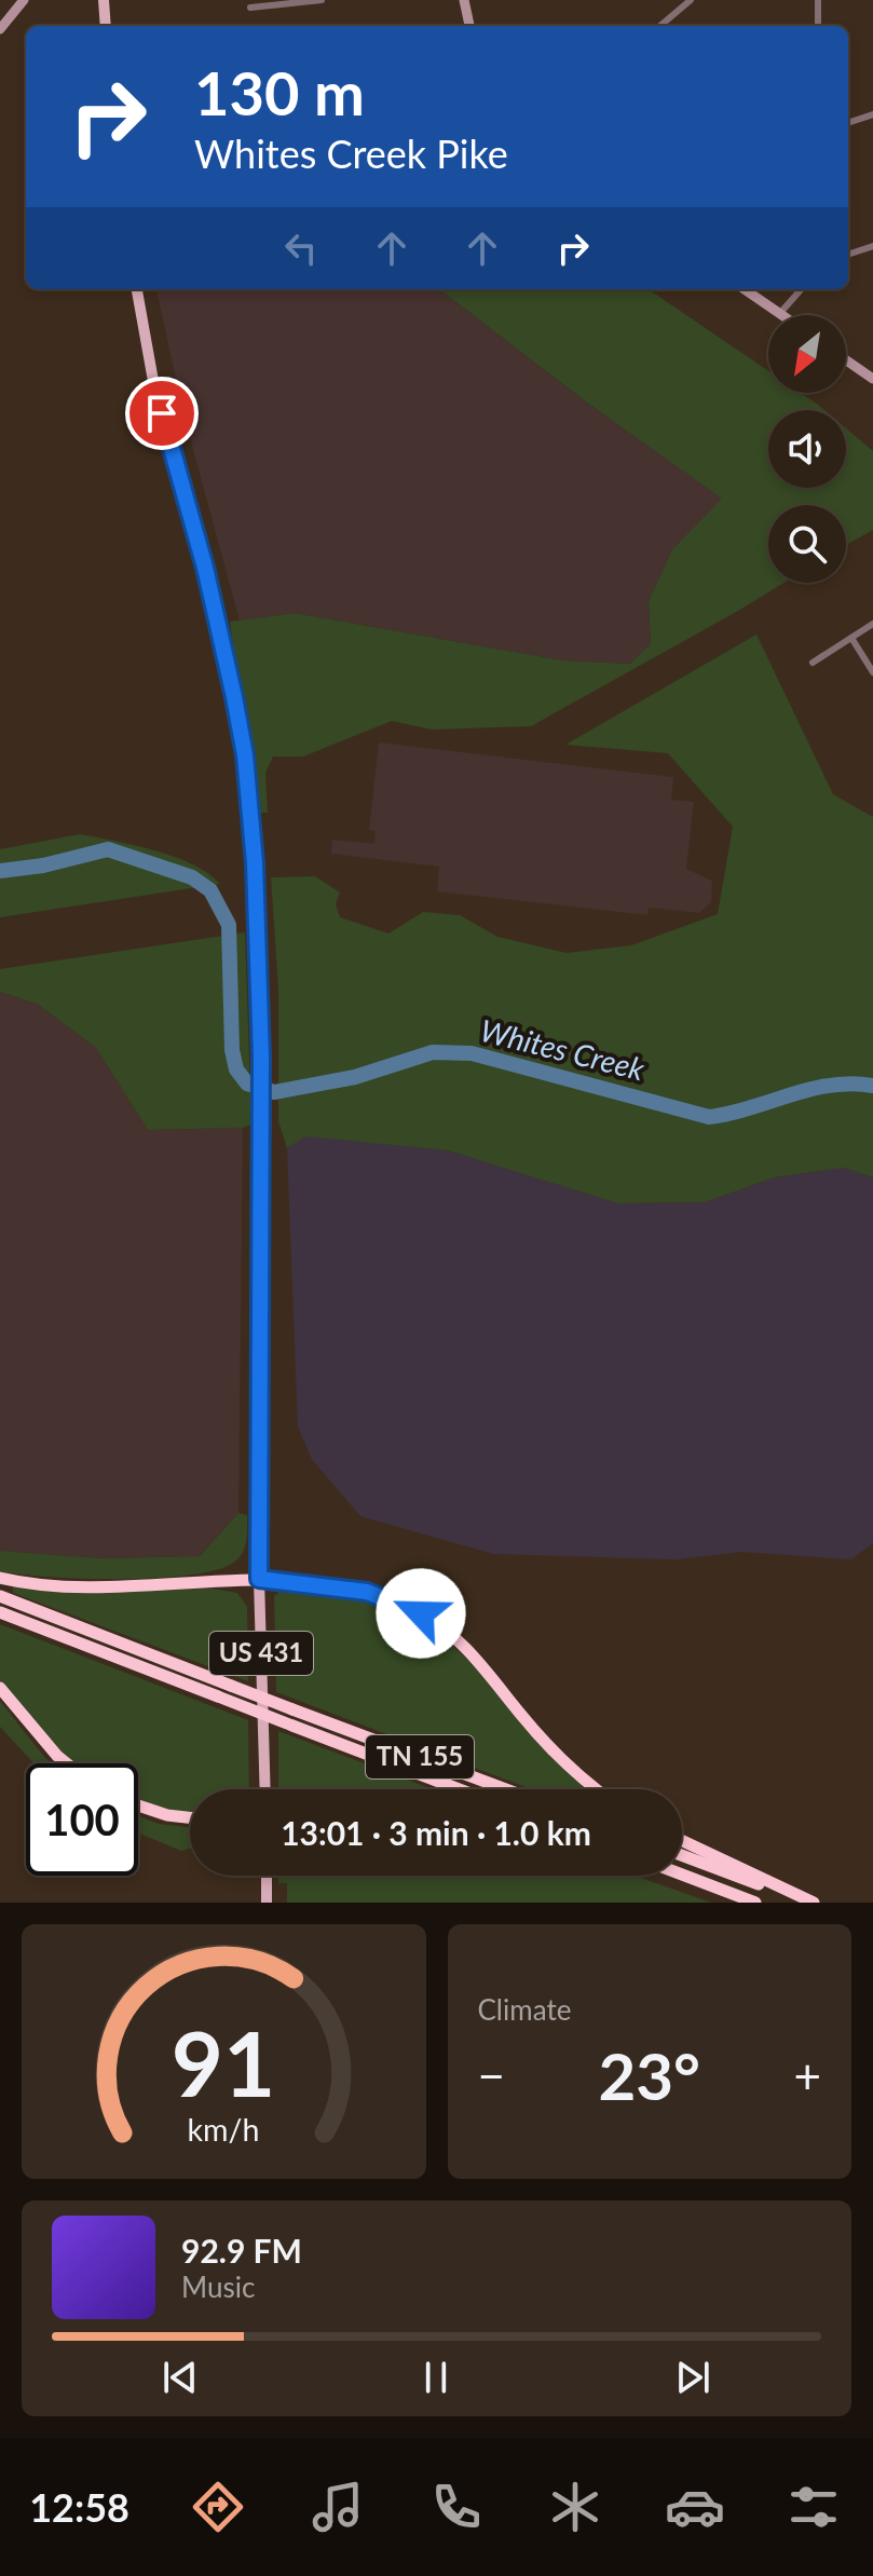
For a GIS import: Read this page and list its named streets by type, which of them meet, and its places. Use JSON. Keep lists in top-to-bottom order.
{
  "streets": {
    "highway": ["TN 155"],
    "main road": ["US 431"]
  },
  "water": ["Whites Creek"],
  "north": "bottom left",
  "page": {
    "turn": ["130 m", "Whites Creek Pike"],
    "limit": "100",
    "trip": "13:01 · 3 min · 1.0 km",
    "tile": "Climate",
    "heat": ["−", "23°", "+"],
    "song": ["92.9 FM", "Music"],
    "tabs": "12:58",
    "gauge": ["91", "km/h"]
  }
}
